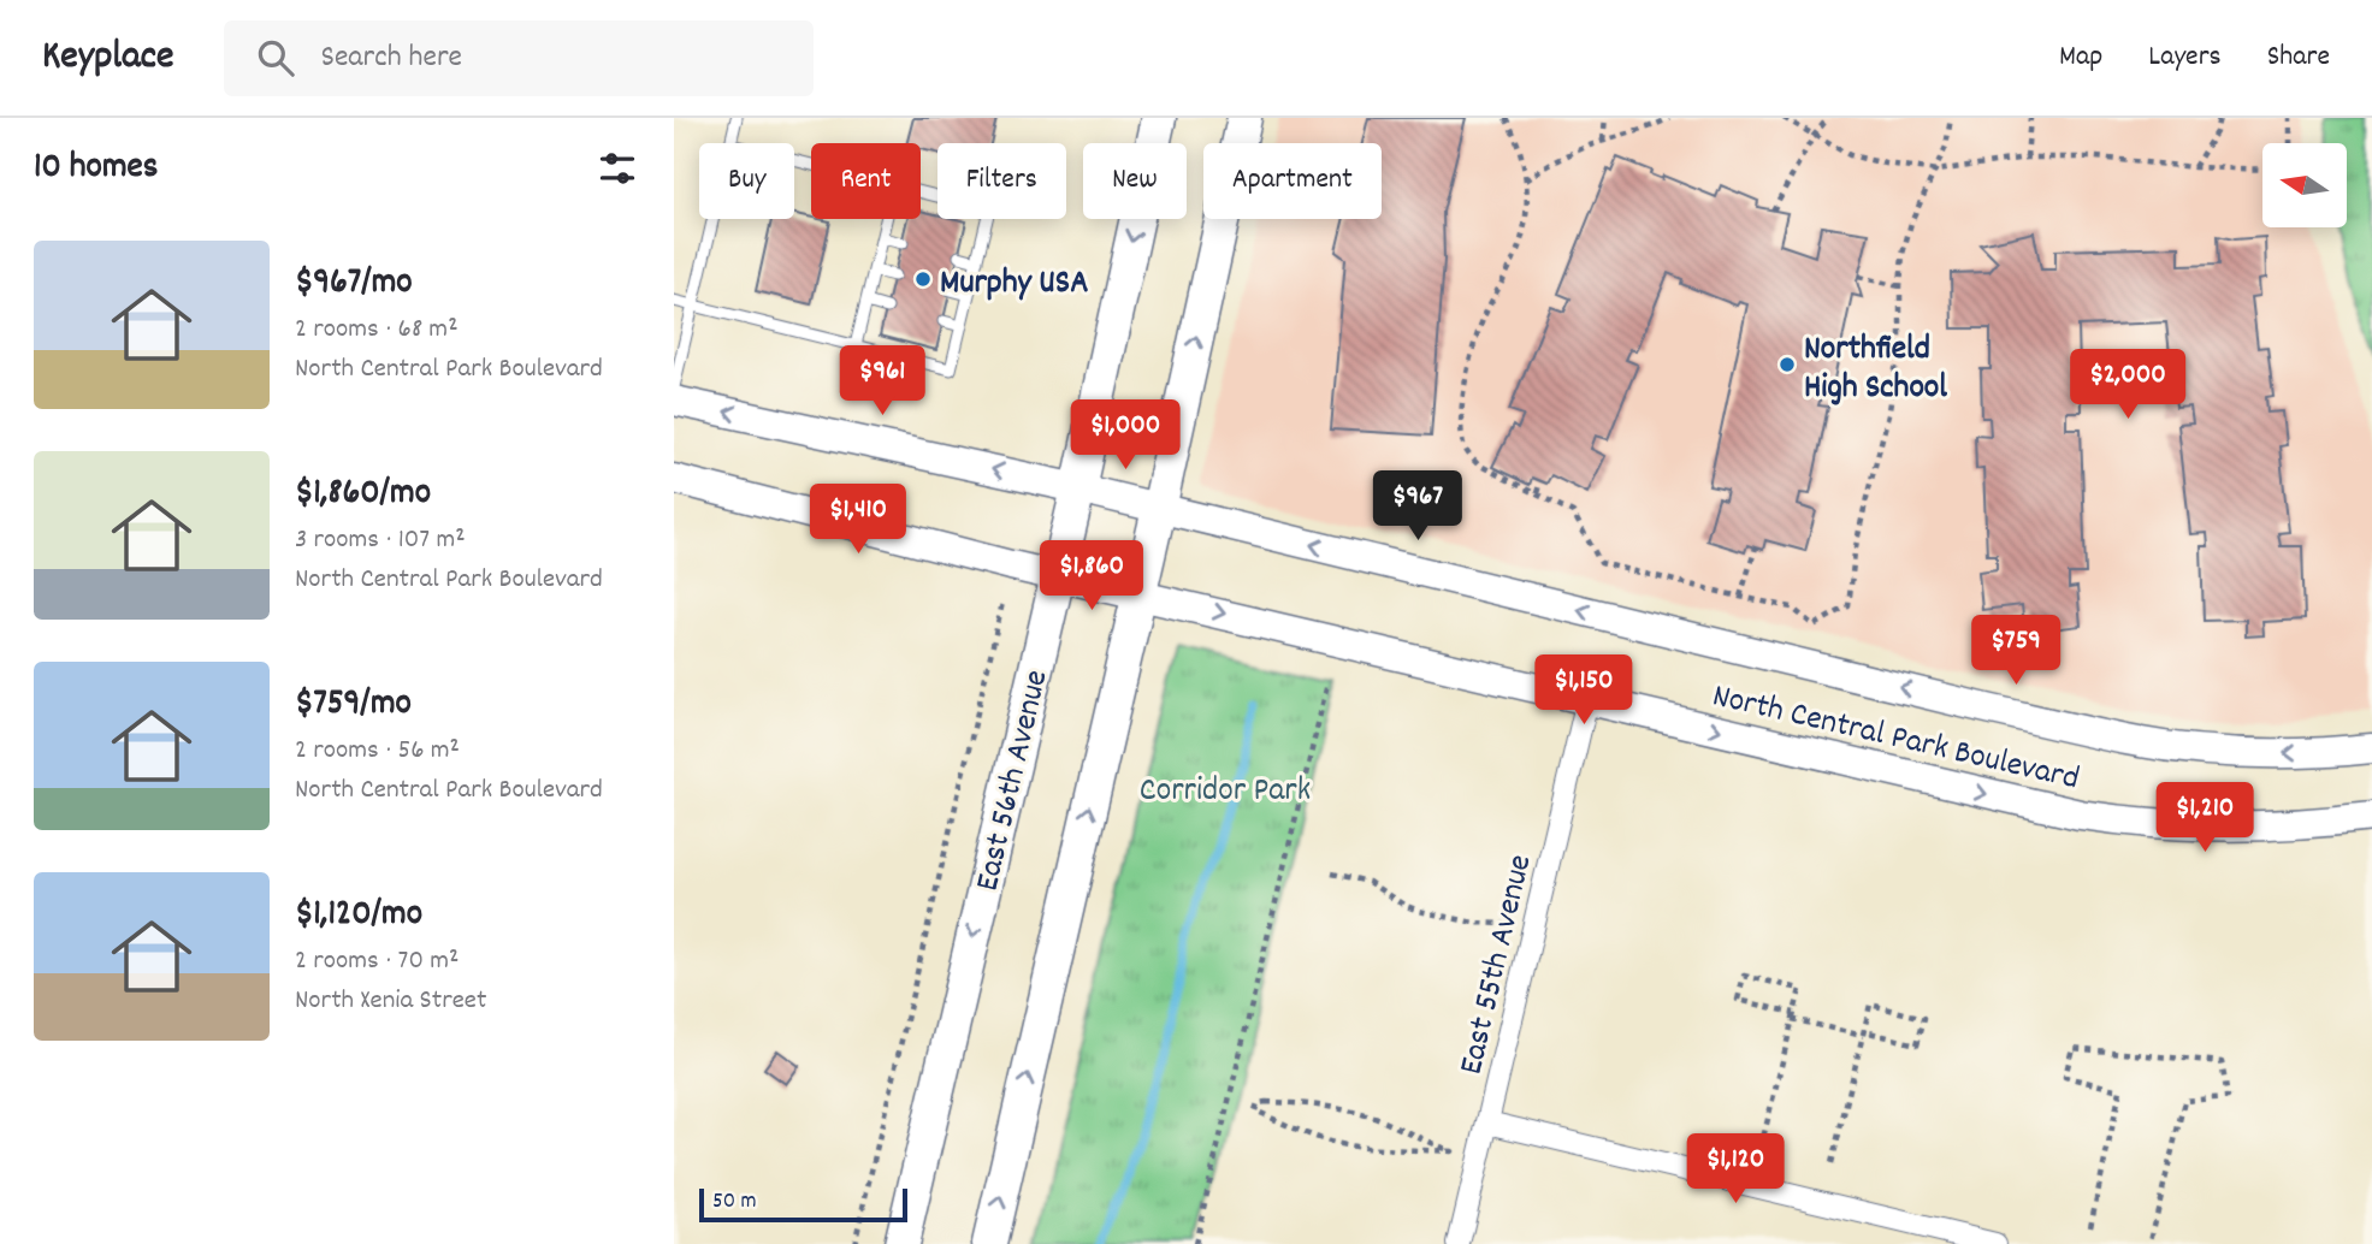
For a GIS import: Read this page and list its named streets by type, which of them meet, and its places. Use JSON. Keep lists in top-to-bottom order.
{
  "streets": {
    "main road": ["North Central Park Boulevard", "East 56th Avenue"],
    "street": ["East 55th Avenue"]
  },
  "crossings": [
    ["North Central Park Boulevard", "East 56th Avenue"],
    ["North Central Park Boulevard", "East 55th Avenue"]
  ],
  "parks": ["Corridor Park"],
  "places": ["Murphy USA", "Northfield High School"],
  "scale_bar": "50 m",
  "north": "left",
  "page": {
    "header": "Keyplace",
    "search": "Search here",
    "nav": ["Map", "Layers", "Share"],
    "heading": "10 homes",
    "chip": [
      "Buy",
      "Rent",
      "Filters",
      "New",
      "Apartment"
    ],
    "list": [
      {
        "name": "$967/mo",
        "note": "2 rooms · 68 m² · North Central Park Boulevard"
      },
      {
        "name": "$1,860/mo",
        "note": "3 rooms · 107 m² · North Central Park Boulevard"
      },
      {
        "name": "$759/mo",
        "note": "2 rooms · 56 m² · North Central Park Boulevard"
      },
      {
        "name": "$1,120/mo",
        "note": "2 rooms · 70 m² · North Xenia Street"
      }
    ],
    "price": [
      "$961",
      "$2,000",
      "$1,000",
      "$967",
      "$1,410",
      "$1,860",
      "$759",
      "$1,150",
      "$1,210",
      "$1,120"
    ],
    "scale": "50 m"
  }
}
